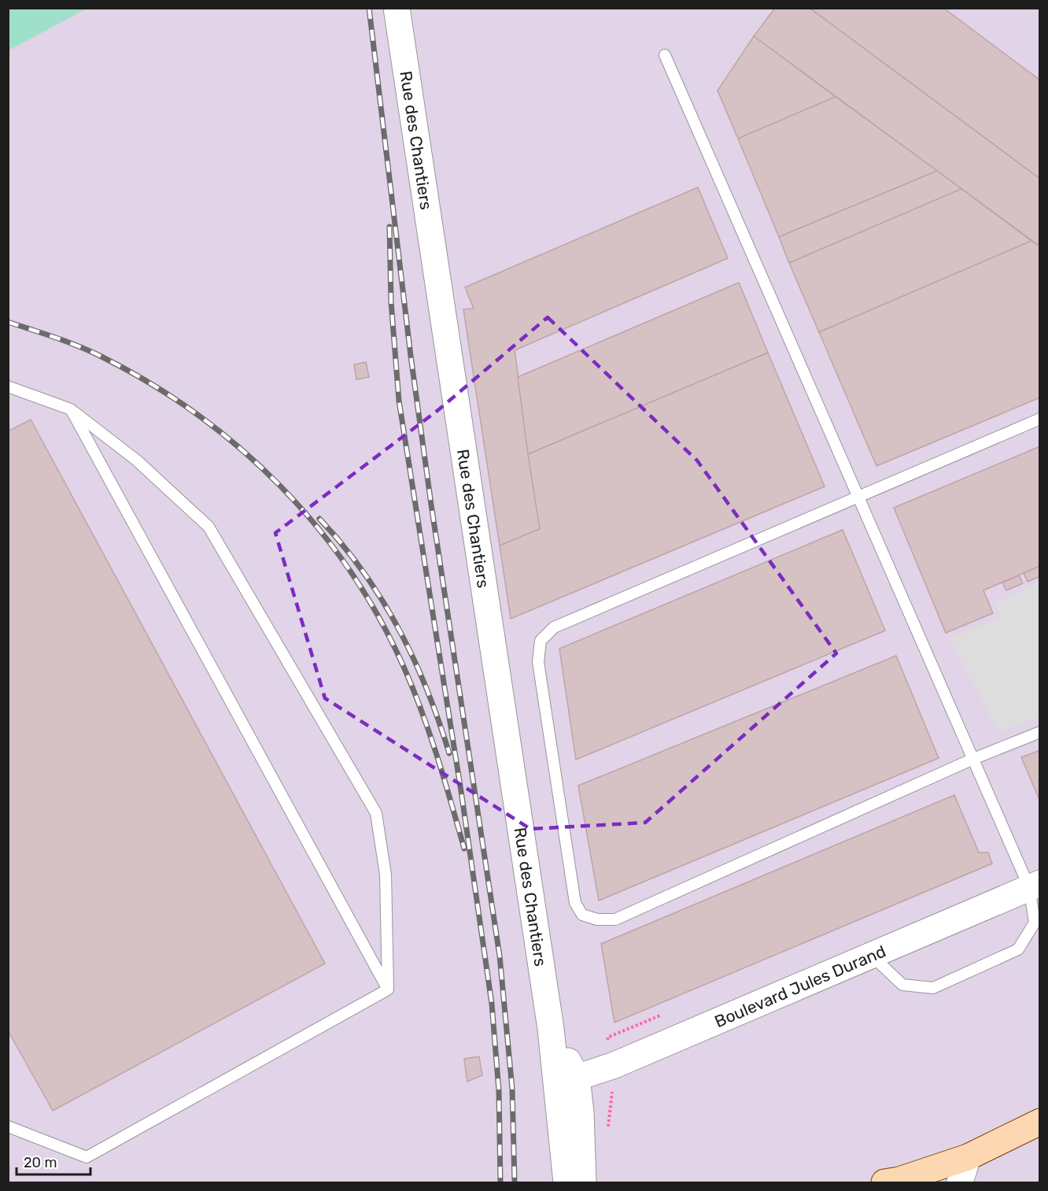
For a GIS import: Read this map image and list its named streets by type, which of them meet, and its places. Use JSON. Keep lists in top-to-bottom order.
{
  "streets": {
    "street": ["Rue des Chantiers", "Boulevard Jules Durand"]
  },
  "crossings": [
    ["Rue des Chantiers", "Boulevard Jules Durand"]
  ],
  "scale_bar": "20 m"
}
